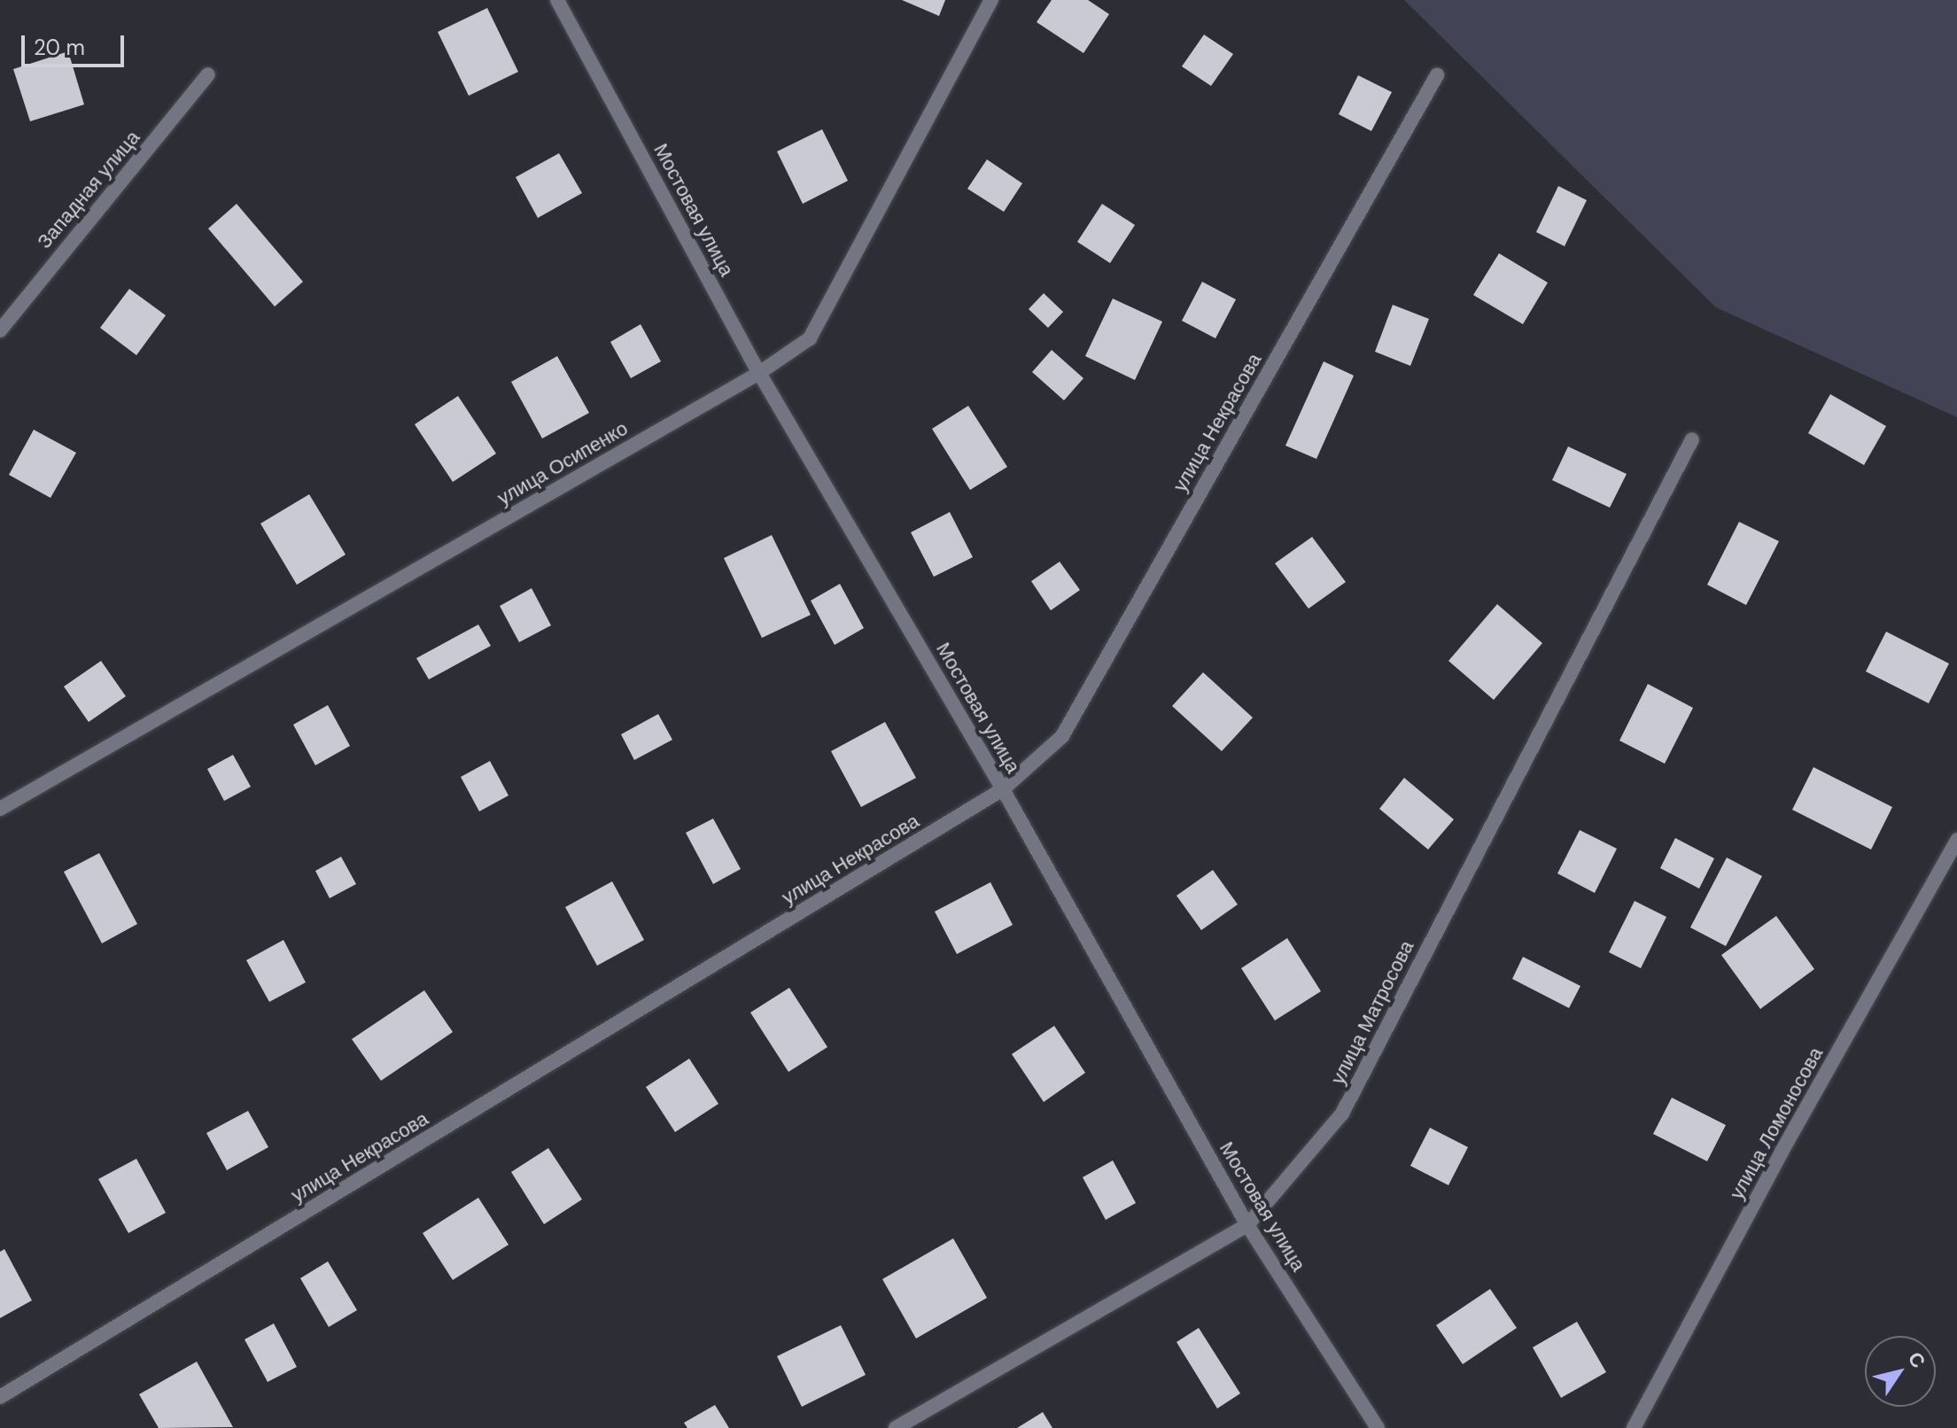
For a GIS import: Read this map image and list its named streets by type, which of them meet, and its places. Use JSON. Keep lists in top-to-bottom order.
{
  "streets": {
    "street": [
      "Западная улица",
      "Мостовая улица",
      "улица Некрасова",
      "улица Осипенко",
      "улица Матросова",
      "улица Ломоносова"
    ]
  },
  "crossings": [
    ["Мостовая улица", "улица Некрасова"],
    ["Мостовая улица", "улица Осипенко"],
    ["Мостовая улица", "улица Матросова"]
  ],
  "scale_bar": "20 m",
  "north": "top right"
}
